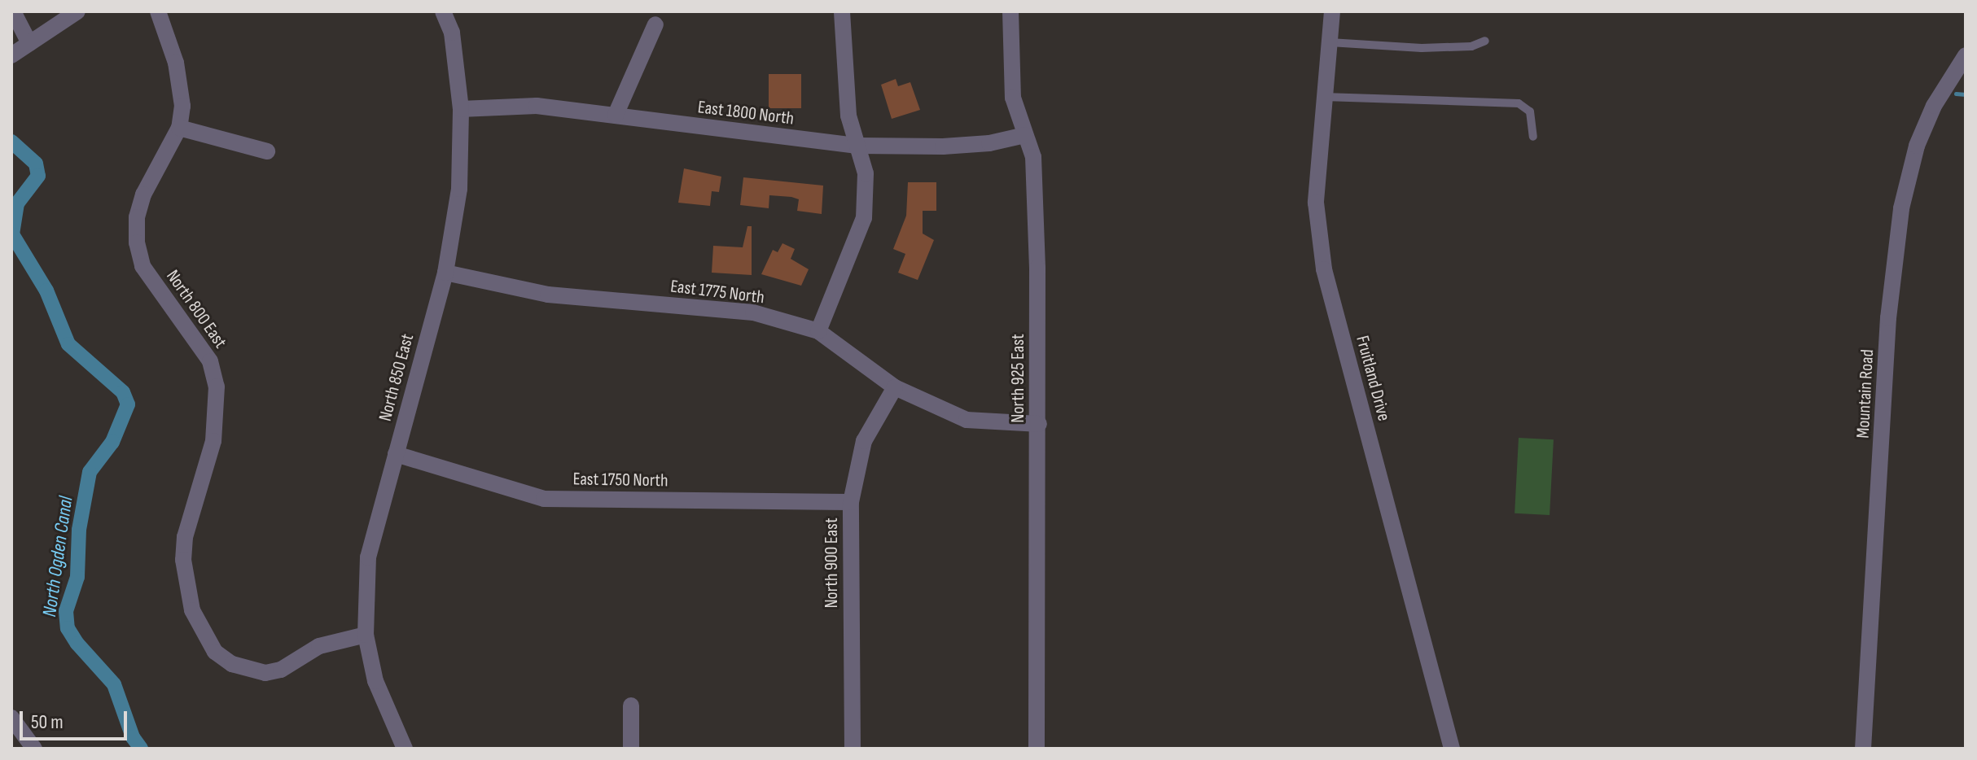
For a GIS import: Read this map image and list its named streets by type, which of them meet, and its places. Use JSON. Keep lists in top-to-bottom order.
{
  "streets": {
    "street": [
      "East 1800 North",
      "East 1775 North",
      "North 800 East",
      "North 850 East",
      "North 925 East",
      "Fruitland Drive",
      "Mountain Road",
      "East 1750 North",
      "North 900 East"
    ]
  },
  "crossings": [
    ["East 1800 North", "North 850 East"],
    ["East 1800 North", "North 925 East"],
    ["East 1775 North", "North 850 East"],
    ["East 1775 North", "North 925 East"],
    ["East 1775 North", "North 900 East"],
    ["North 800 East", "North 850 East"],
    ["North 850 East", "East 1750 North"],
    ["East 1750 North", "North 900 East"]
  ],
  "water": ["North Ogden Canal"],
  "scale_bar": "50 m"
}
